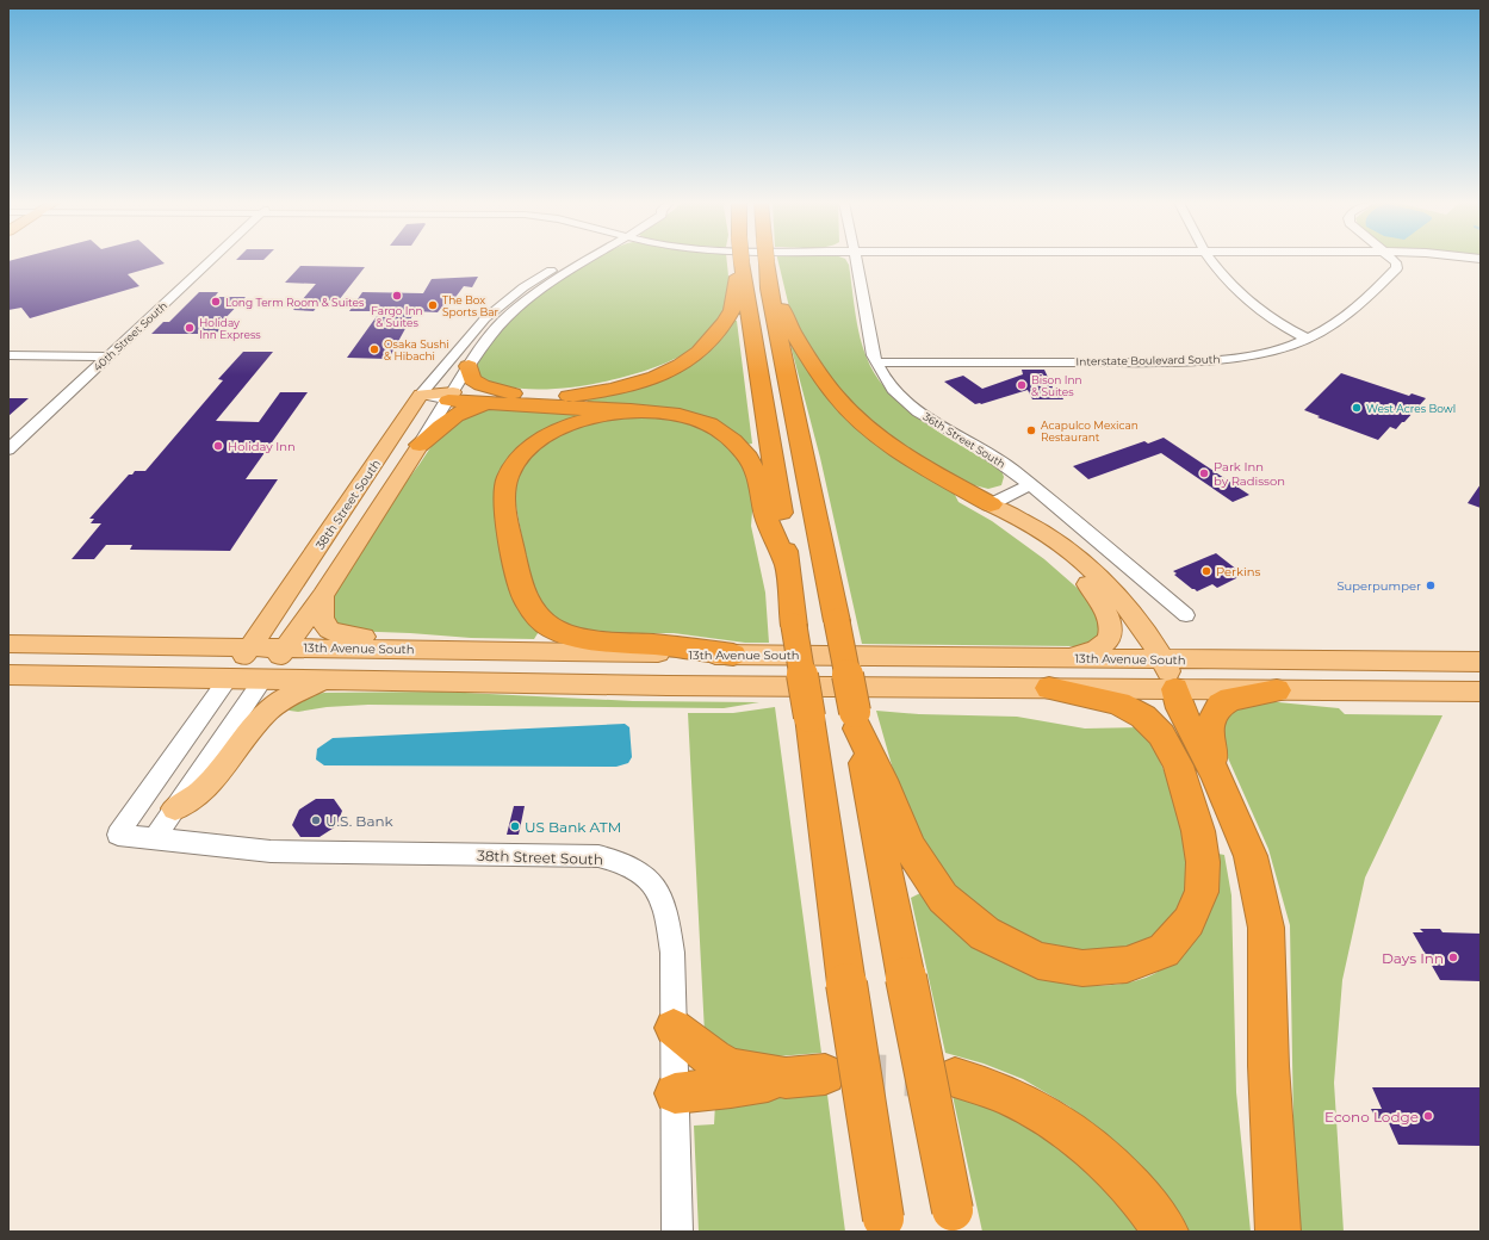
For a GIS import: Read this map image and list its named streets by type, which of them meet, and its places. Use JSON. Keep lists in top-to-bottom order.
{
  "streets": {
    "main road": ["38th Street South", "13th Avenue South"],
    "street": ["40th Street South", "Interstate Boulevard South", "36th Street South"]
  },
  "crossings": [
    ["Interstate Boulevard South", "36th Street South"],
    ["38th Street South", "13th Avenue South"]
  ],
  "places": [
    "Fargo Inn & Suites",
    "Long Term Room & Suites",
    "The Box Sports Bar",
    "Holiday Inn Express",
    "Osaka Sushi & Hibachi",
    "Bison Inn & Suites",
    "West Acres Bowl",
    "Acapulco Mexican Restaurant",
    "Holiday Inn",
    "Park Inn by Radisson",
    "Perkins",
    "Superpumper",
    "U.S. Bank",
    "US Bank ATM",
    "Days Inn",
    "Econo Lodge"
  ]
}
